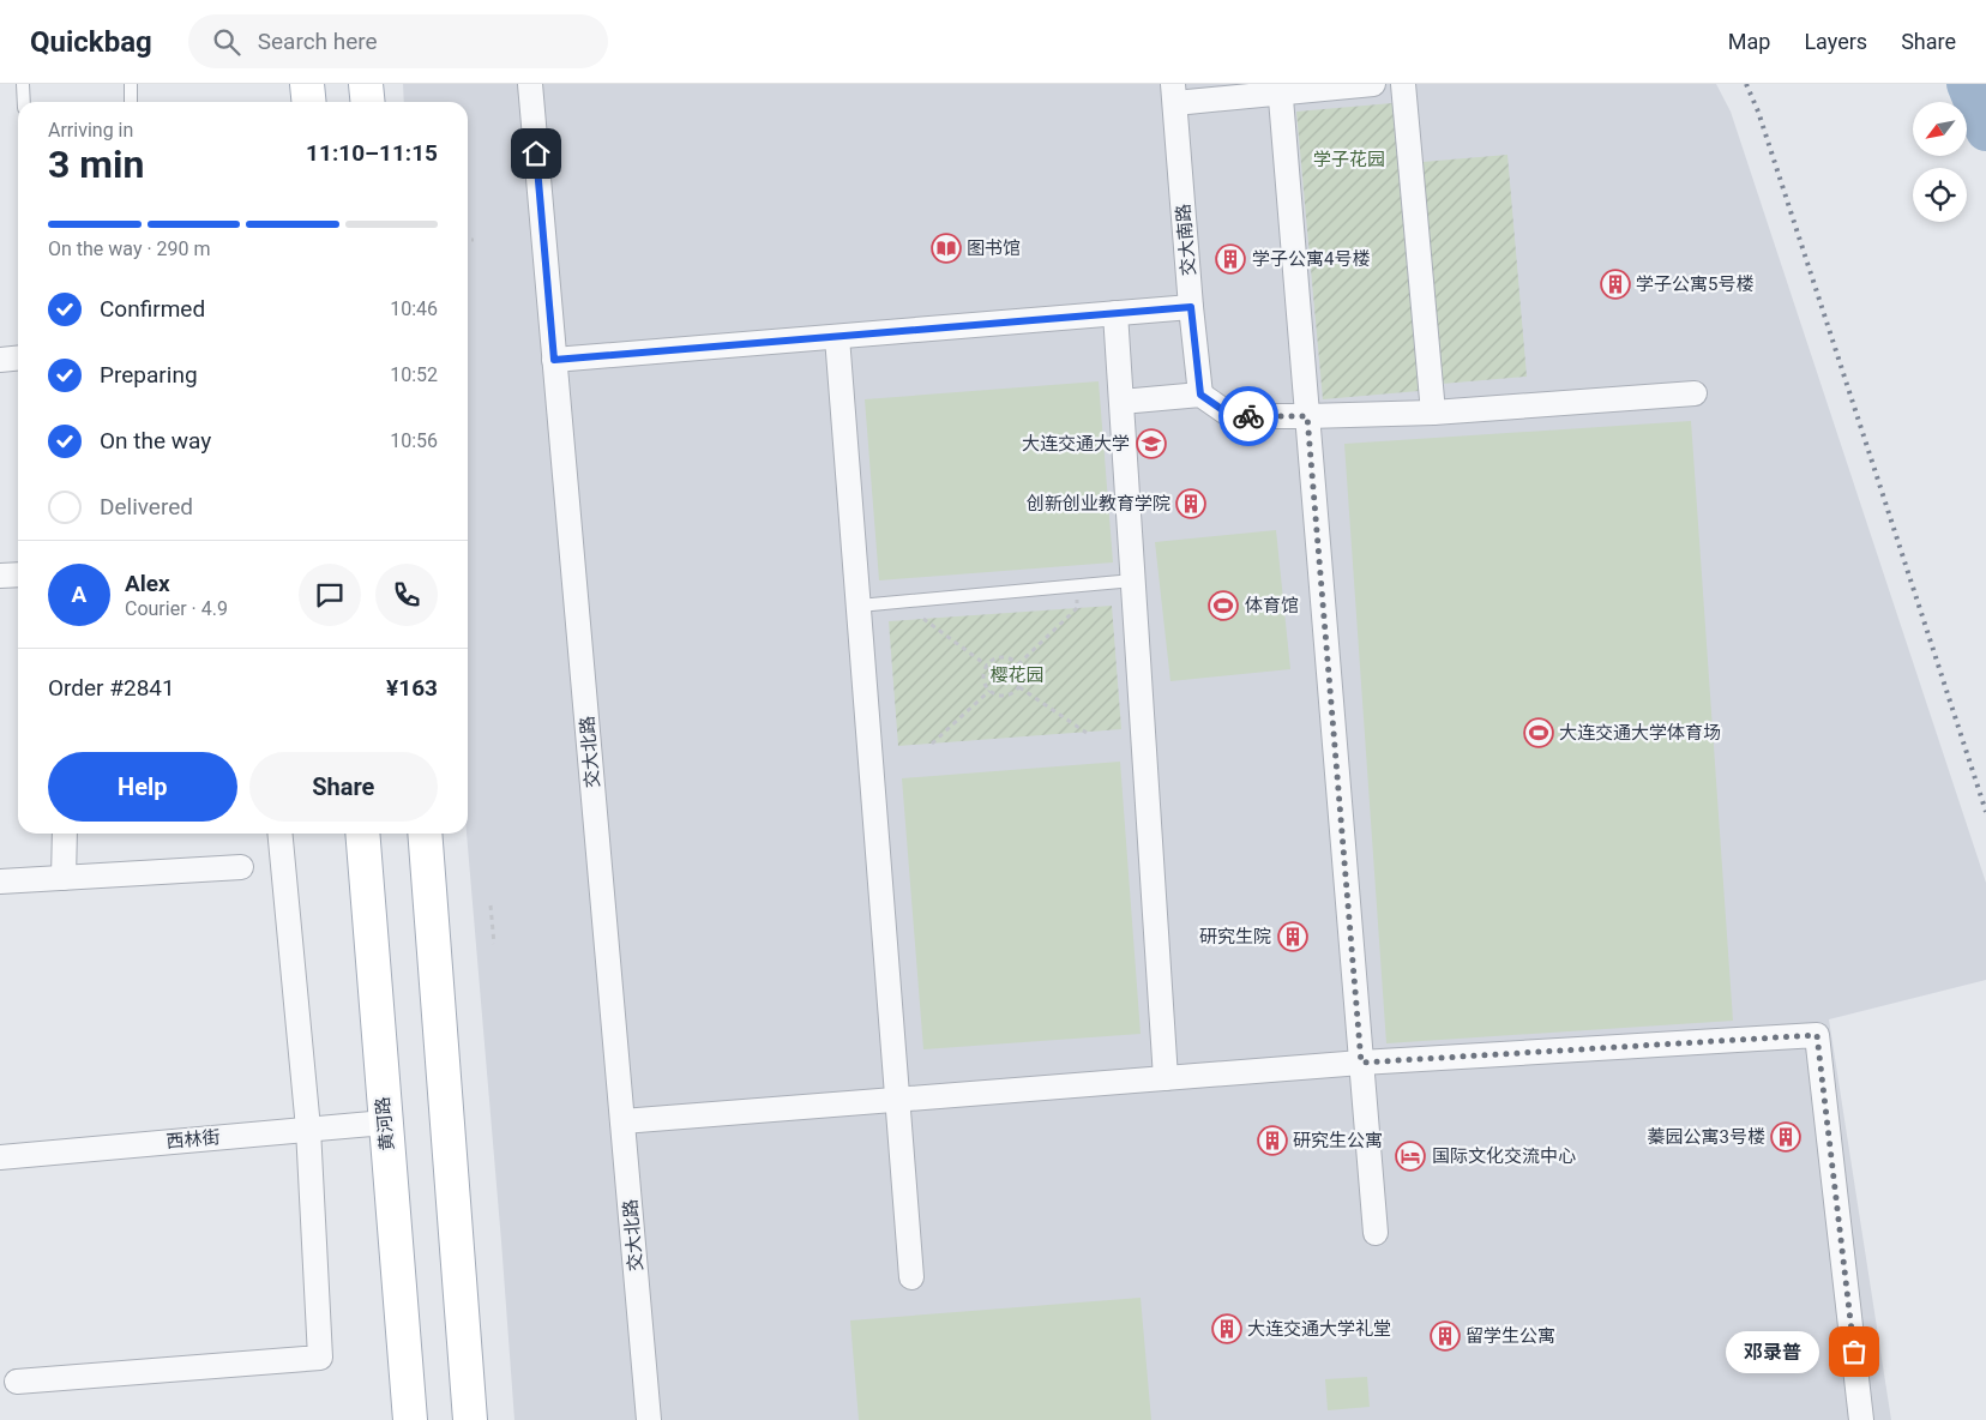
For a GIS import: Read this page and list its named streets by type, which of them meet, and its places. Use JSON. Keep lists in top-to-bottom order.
{
  "streets": {
    "main road": ["黄河路"],
    "street": ["交大南路", "交大北路", "西林街"]
  },
  "crossings": [
    ["黄河路", "西林街"]
  ],
  "parks": ["学子花园", "樱花园"],
  "places": {
    "library": ["图书馆"],
    "building": [
      "学子公寓4号楼",
      "学子公寓5号楼",
      "创新创业教育学院",
      "研究生院",
      "蓁园公寓3号楼",
      "研究生公寓",
      "大连交通大学礼堂",
      "留学生公寓"
    ],
    "school or university": ["大连交通大学"],
    "sports": ["体育馆", "大连交通大学体育场"],
    "hotel": ["国际文化交流中心"],
    "other": ["邓录普"]
  },
  "north": "bottom left",
  "page": {
    "header": "Quickbag",
    "search": "Search here",
    "nav": ["Map", "Layers", "Share"],
    "heading": ["3 min", "Arriving in", "11:10–11:15"],
    "panel": [
      "Alex",
      "Courier · 4.9",
      "Order #2841",
      "¥163"
    ],
    "bar": "On the way · 290 m",
    "list": [
      ["Confirmed", "10:46"],
      ["Preparing", "10:52"],
      ["On the way", "10:56"],
      "Delivered"
    ],
    "round": "A",
    "buttons": ["Help", "Share"],
    "bubble": "邓录普"
  }
}
